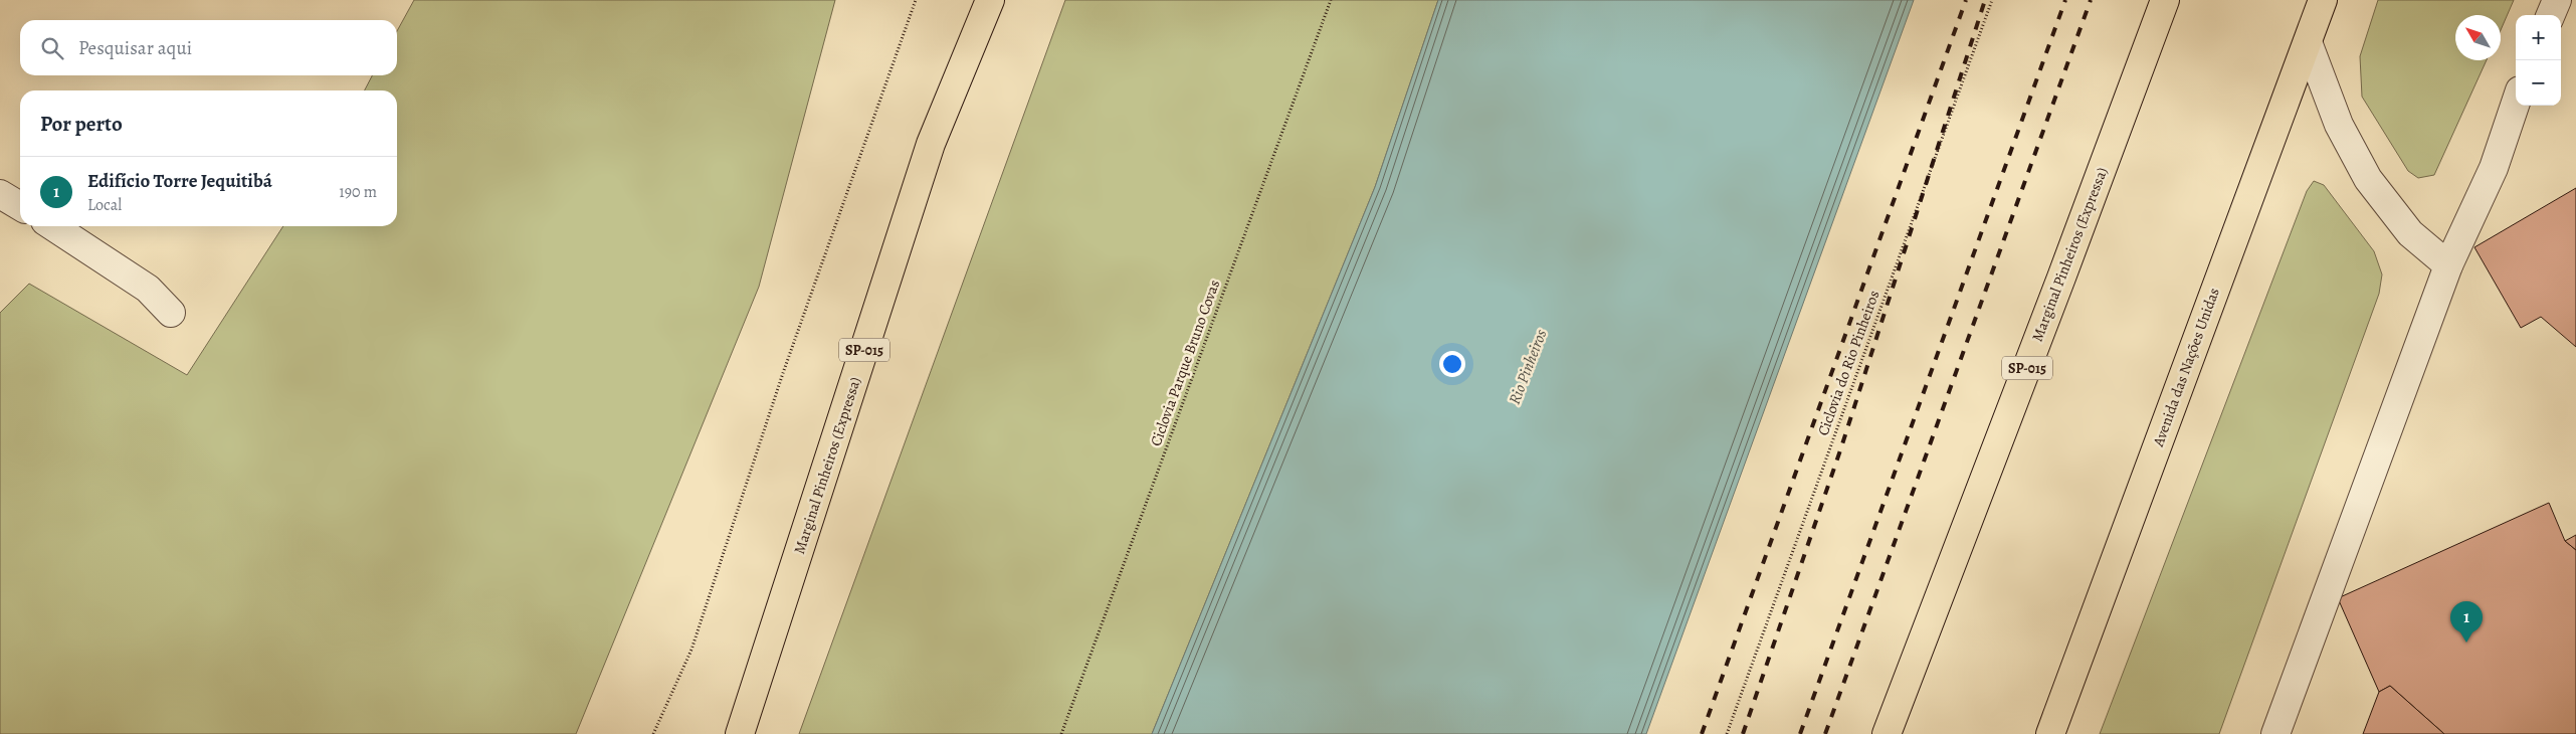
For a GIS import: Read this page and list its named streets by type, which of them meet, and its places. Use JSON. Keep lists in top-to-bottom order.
{
  "streets": {
    "highway": ["Marginal Pinheiros (Expressa)", "SP-015", "Avenida das Nações Unidas"],
    "path": ["Ciclovia Parque Bruno Covas", "Ciclovia do Rio Pinheiros"]
  },
  "water": ["Rio Pinheiros"],
  "north": "top left",
  "page": {
    "map_buttons": ["+", "−"],
    "search": "Pesquisar aqui",
    "heading": "Por perto",
    "list": [
      {
        "mark": "1",
        "name": "Edifício Torre Jequitibá",
        "note": "Local",
        "value": "190 m"
      }
    ],
    "pins": "1"
  }
}
